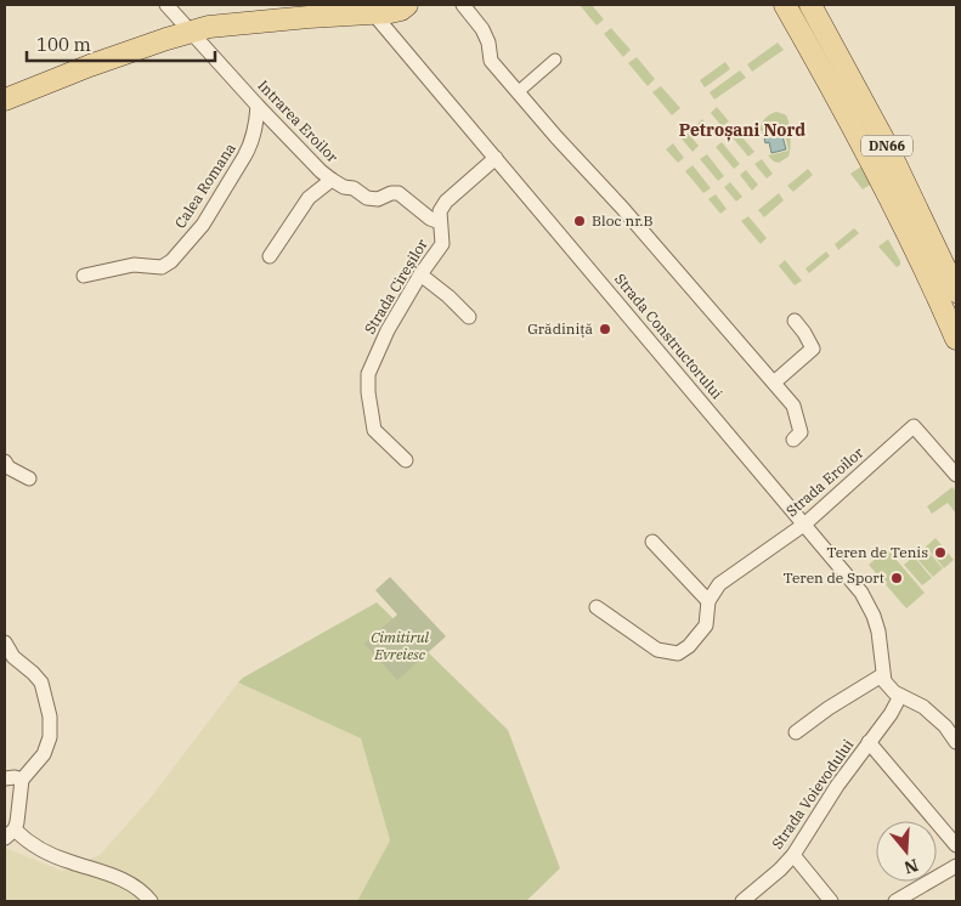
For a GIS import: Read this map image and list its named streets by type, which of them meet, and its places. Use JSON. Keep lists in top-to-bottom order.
{
  "streets": {
    "main road": ["DN66"],
    "street": [
      "Intrarea Eroilor",
      "Calea Romana",
      "Strada Cireșilor",
      "Strada Constructorului",
      "Strada Eroilor",
      "Strada Voievodului"
    ]
  },
  "crossings": [
    ["Intrarea Eroilor", "Calea Romana"],
    ["Intrarea Eroilor", "Strada Cireșilor"],
    ["Strada Cireșilor", "Strada Constructorului"],
    ["Strada Constructorului", "Strada Eroilor"]
  ],
  "districts": ["Petroșani Nord"],
  "parks": ["Cimitirul Evreiesc"],
  "places": [
    "Bloc nr.B",
    "Grădiniță",
    "Teren de Tenis",
    "Teren de Sport"
  ],
  "scale_bar": "100 m",
  "north": "bottom"
}
